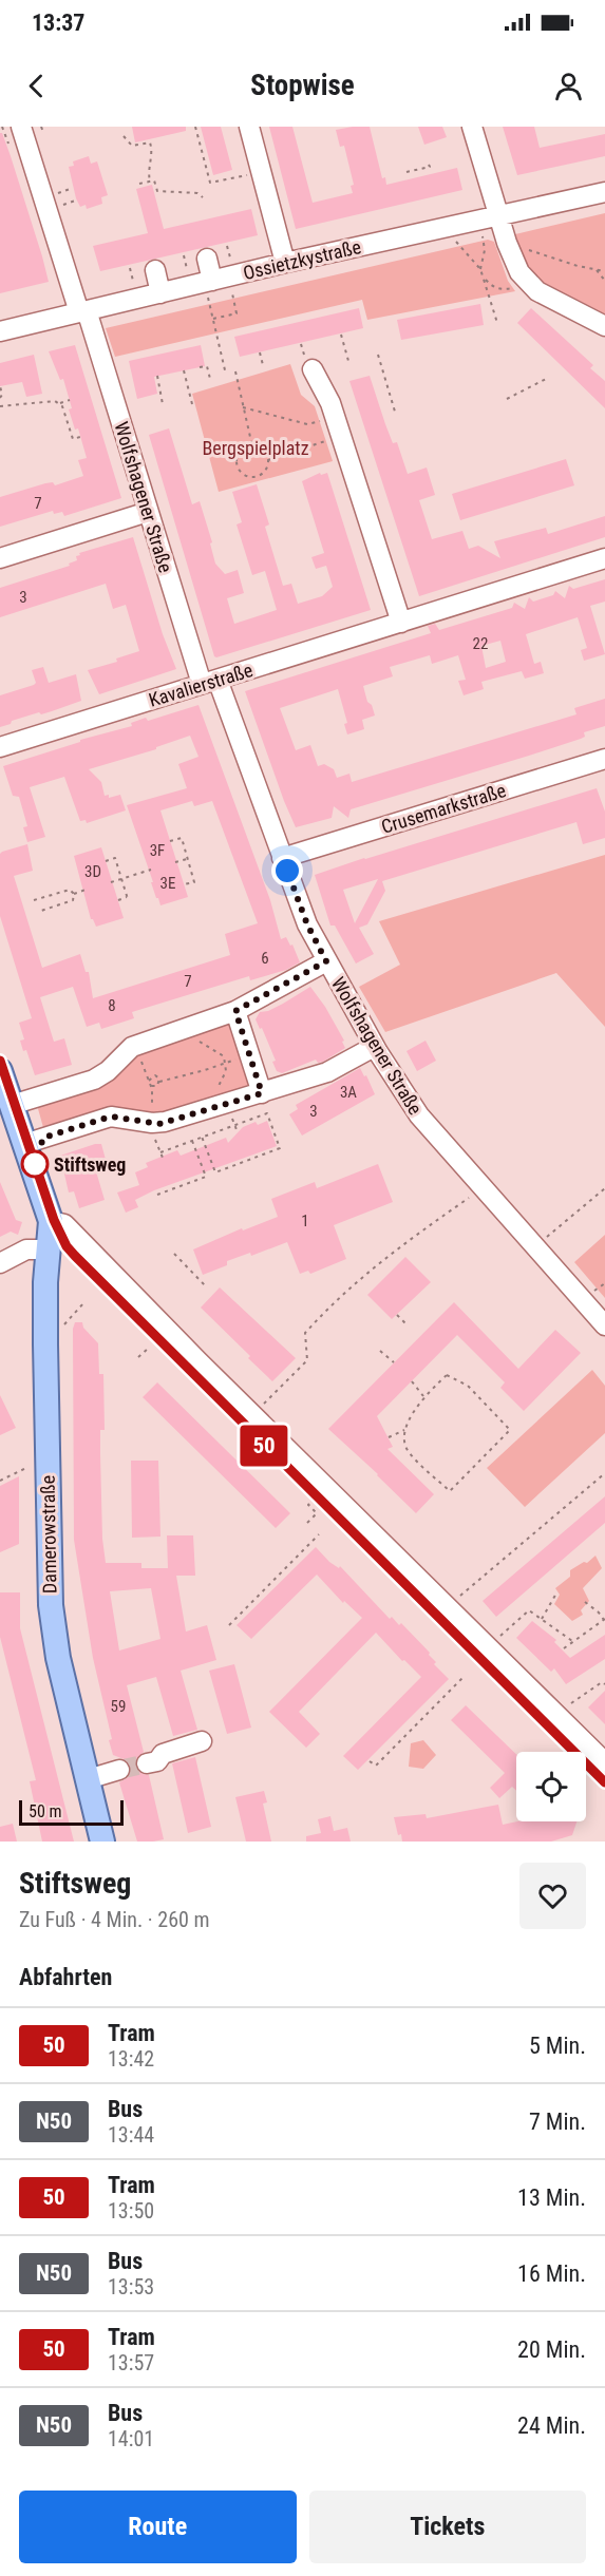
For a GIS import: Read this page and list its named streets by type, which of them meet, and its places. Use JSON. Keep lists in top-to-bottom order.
{
  "streets": {
    "main road": ["Damerowstraße"],
    "street": [
      "Ossietzkystraße",
      "Wolfshagener Straße",
      "Kavalierstraße",
      "Crusemarkstraße"
    ]
  },
  "crossings": [
    ["Ossietzkystraße", "Wolfshagener Straße"],
    ["Wolfshagener Straße", "Kavalierstraße"],
    ["Wolfshagener Straße", "Crusemarkstraße"]
  ],
  "parks": ["Bergspielplatz"],
  "places": ["Stiftsweg"],
  "lines": ["tram line 50"],
  "house_numbers": [
    "7",
    "3",
    "22",
    "3F",
    "3D",
    "3E",
    "6",
    "7",
    "8",
    "3A",
    "3",
    "1",
    "59"
  ],
  "scale_bar": "50 m",
  "page": {
    "status": "13:37",
    "header": "Stopwise",
    "on_map": "50",
    "scale": "50 m",
    "heading": [
      ["Stiftsweg", "Zu Fuß · 4 Min. · 260 m"],
      "Abfahrten"
    ],
    "list": [
      {
        "mark": "50",
        "name": "Tram",
        "note": "13:42",
        "value": "5 Min."
      },
      {
        "mark": "N50",
        "name": "Bus",
        "note": "13:44",
        "value": "7 Min."
      },
      {
        "mark": "50",
        "name": "Tram",
        "note": "13:50",
        "value": "13 Min."
      },
      {
        "mark": "N50",
        "name": "Bus",
        "note": "13:53",
        "value": "16 Min."
      },
      {
        "mark": "50",
        "name": "Tram",
        "note": "13:57",
        "value": "20 Min."
      },
      {
        "mark": "N50",
        "name": "Bus",
        "note": "14:01",
        "value": "24 Min."
      }
    ],
    "buttons": ["Route", "Tickets"]
  }
}
